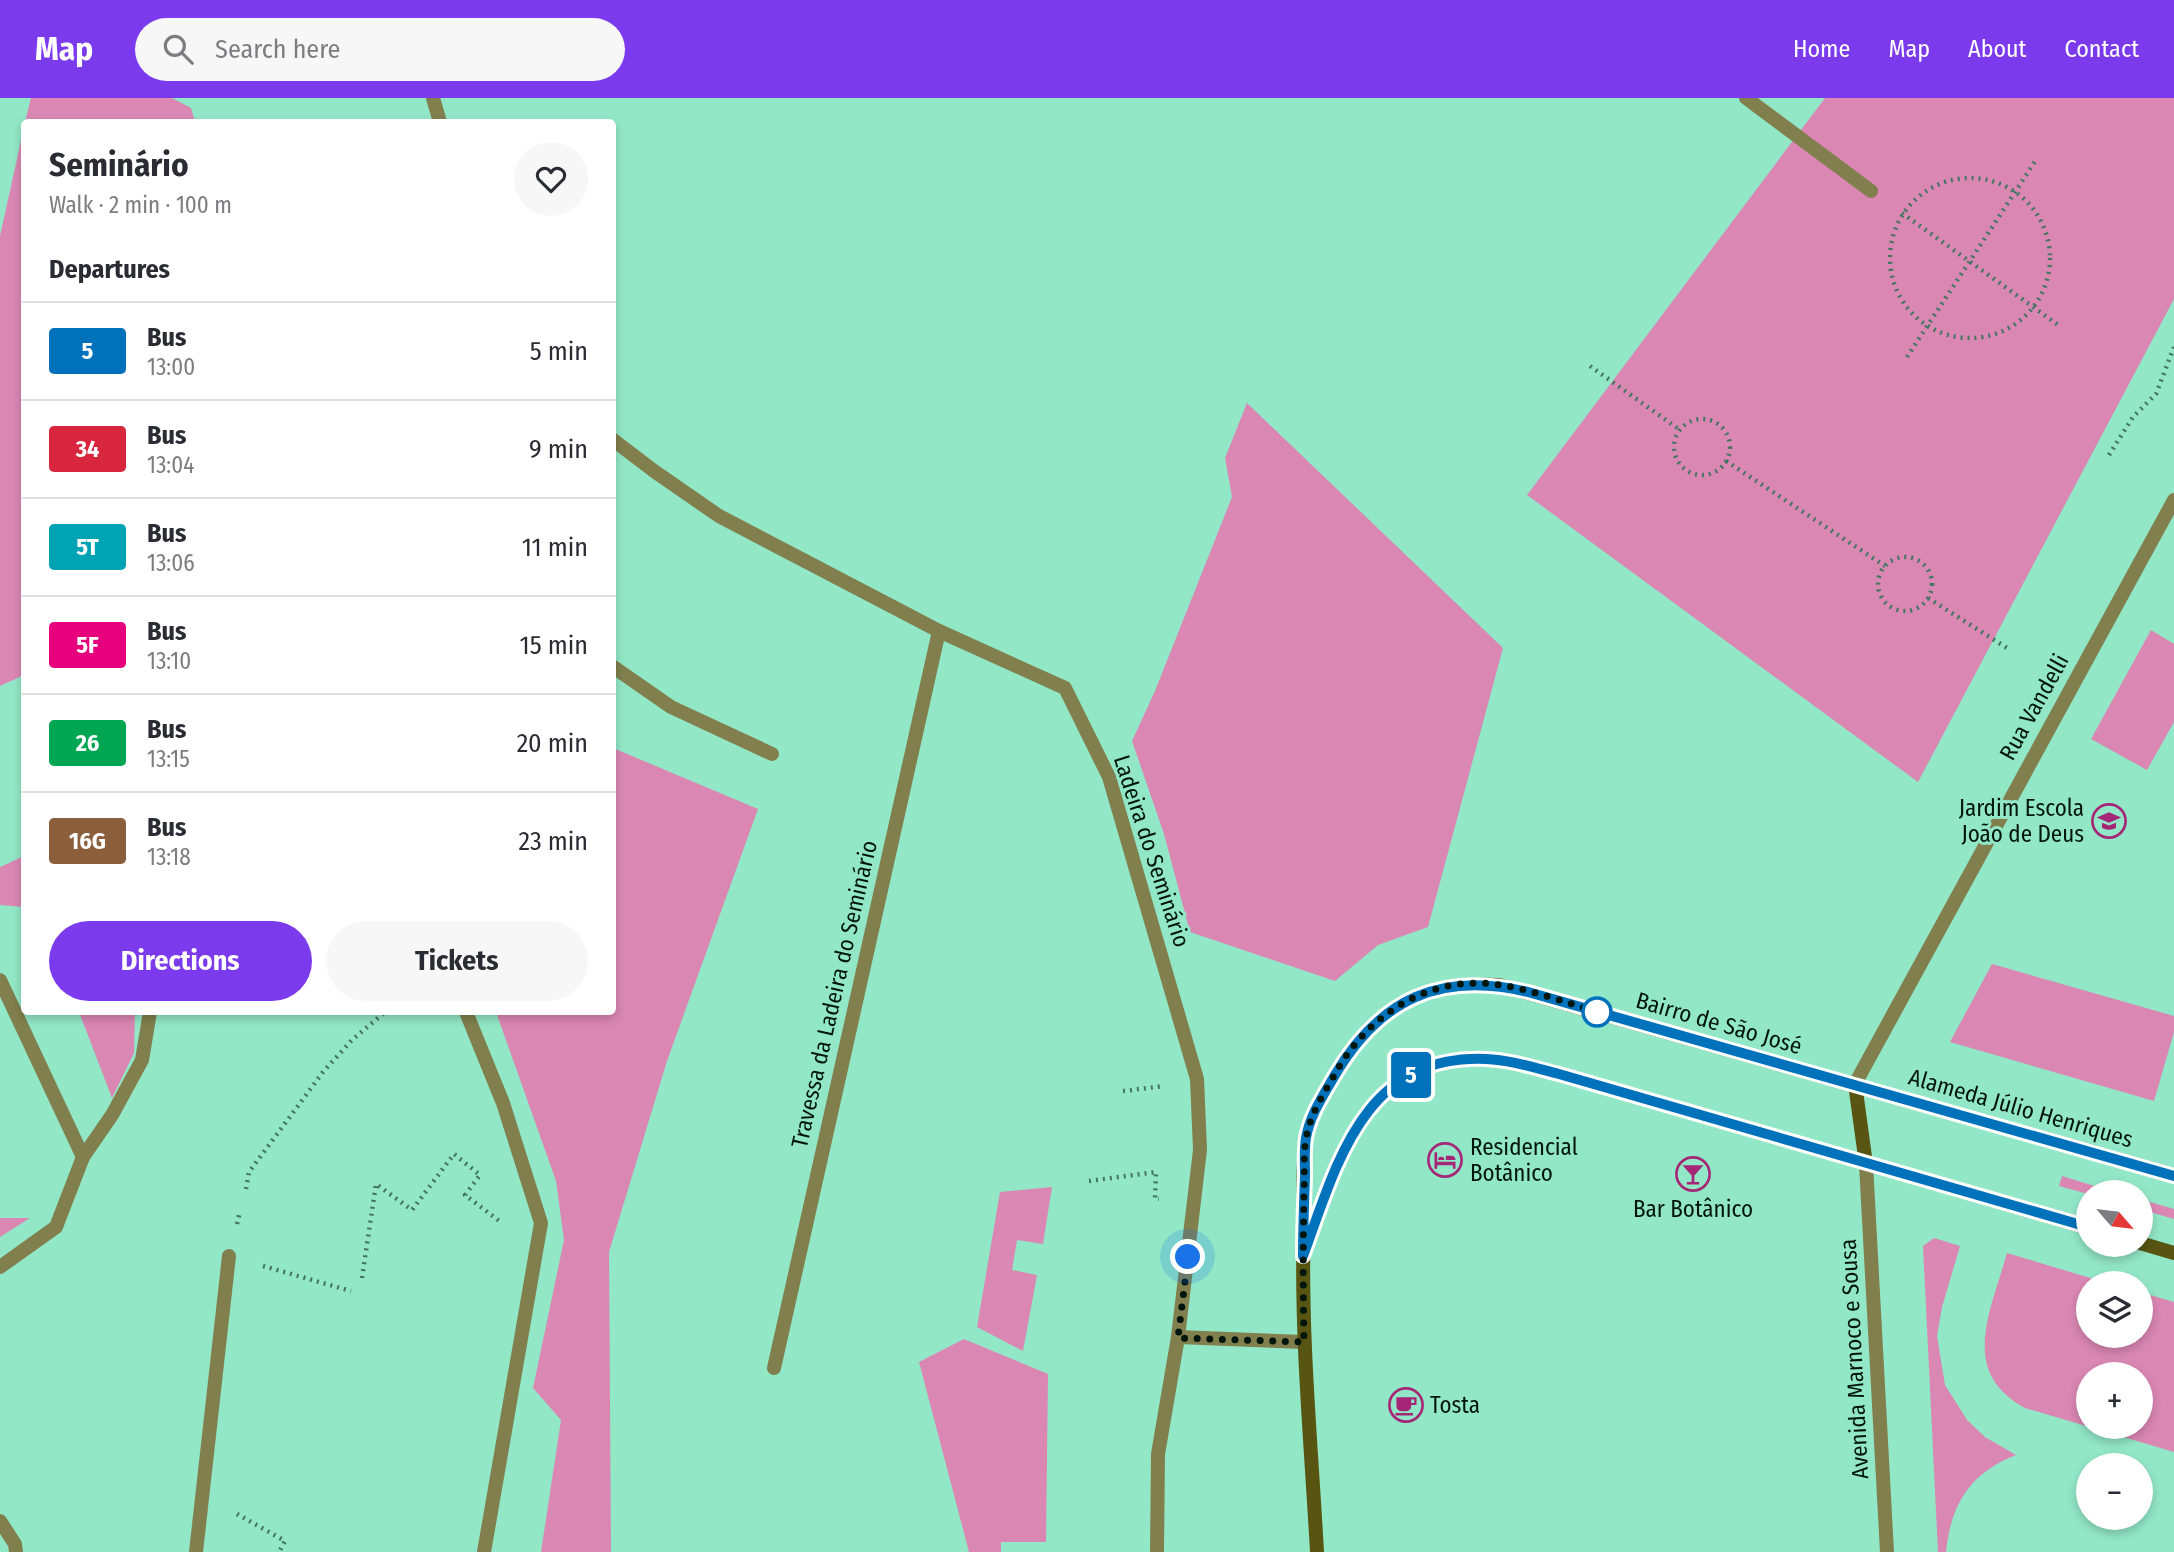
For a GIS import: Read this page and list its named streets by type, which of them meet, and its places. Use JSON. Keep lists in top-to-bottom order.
{
  "streets": {
    "main road": ["Bairro de São José", "Alameda Júlio Henriques"],
    "street": [
      "Rua Vandelli",
      "Ladeira do Seminário",
      "Travessa da Ladeira do Seminário",
      "Avenida Marnoco e Sousa"
    ]
  },
  "crossings": [
    ["Rua Vandelli", "Bairro de São José"],
    ["Rua Vandelli", "Alameda Júlio Henriques"],
    ["Ladeira do Seminário", "Travessa da Ladeira do Seminário"],
    ["Bairro de São José", "Alameda Júlio Henriques"],
    ["Bairro de São José", "Avenida Marnoco e Sousa"]
  ],
  "places": {
    "school or university": ["Jardim Escola João de Deus"],
    "hotel": ["Residencial Botânico"],
    "bar": ["Bar Botânico"],
    "cafe": ["Tosta"]
  },
  "lines": ["bus line 5"],
  "north": "bottom right",
  "page": {
    "header": "Map",
    "search": "Search here",
    "nav": [
      "Home",
      "Map",
      "About",
      "Contact"
    ],
    "on_map": "5",
    "heading": [
      ["Seminário", "Walk · 2 min · 100 m"],
      "Departures"
    ],
    "list": [
      {
        "mark": "5",
        "name": "Bus",
        "note": "13:00",
        "value": "5 min"
      },
      {
        "mark": "34",
        "name": "Bus",
        "note": "13:04",
        "value": "9 min"
      },
      {
        "mark": "5T",
        "name": "Bus",
        "note": "13:06",
        "value": "11 min"
      },
      {
        "mark": "5F",
        "name": "Bus",
        "note": "13:10",
        "value": "15 min"
      },
      {
        "mark": "26",
        "name": "Bus",
        "note": "13:15",
        "value": "20 min"
      },
      {
        "mark": "16G",
        "name": "Bus",
        "note": "13:18",
        "value": "23 min"
      }
    ],
    "buttons": ["Directions", "Tickets"],
    "map_buttons": ["+", "−"]
  }
}
